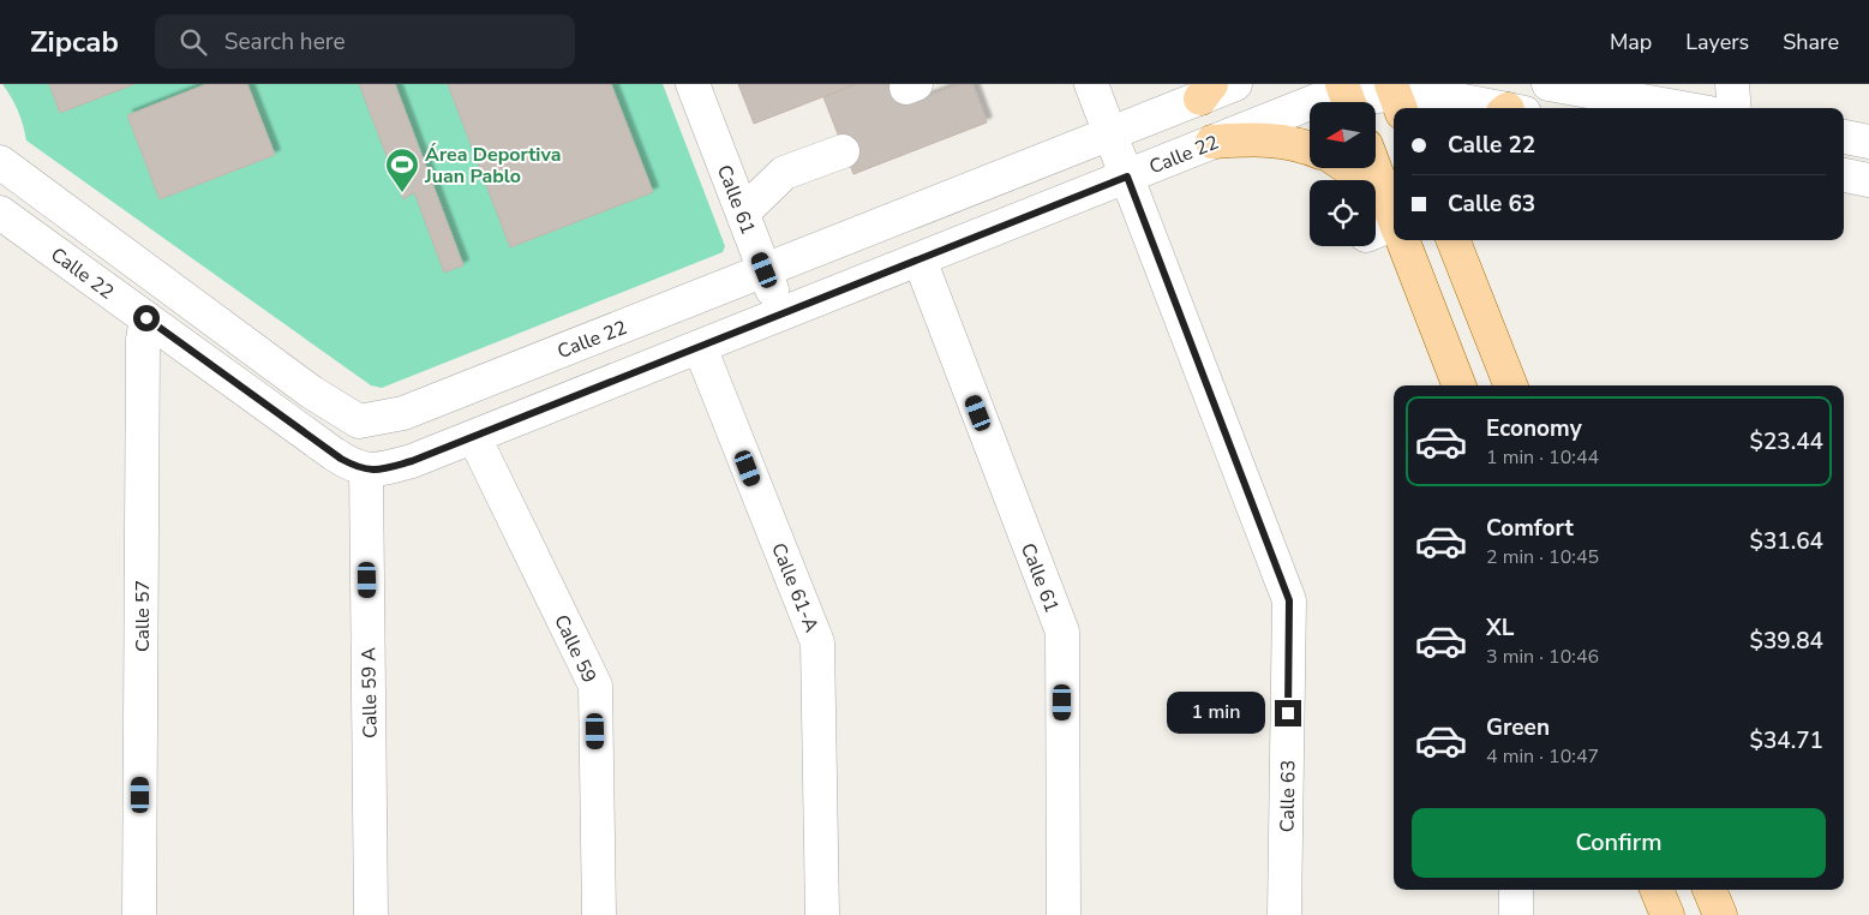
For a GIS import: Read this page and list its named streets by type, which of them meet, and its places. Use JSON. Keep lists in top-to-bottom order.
{
  "streets": {
    "street": [
      "Calle 22",
      "Calle 61",
      "Calle 61-A",
      "Calle 57",
      "Calle 59",
      "Calle 59 A",
      "Calle 63"
    ]
  },
  "crossings": [
    ["Calle 22", "Calle 61"],
    ["Calle 22", "Calle 61-A"],
    ["Calle 22", "Calle 57"],
    ["Calle 22", "Calle 59"],
    ["Calle 22", "Calle 59 A"],
    ["Calle 22", "Calle 63"]
  ],
  "places": {
    "sports": ["Área Deportiva Juan Pablo"]
  },
  "north": "left",
  "page": {
    "header": "Zipcab",
    "search": "Search here",
    "nav": ["Map", "Layers", "Share"],
    "banner": ["Calle 22", "Calle 63"],
    "list": [
      {
        "name": "Economy",
        "note": "1 min · 10:44",
        "value": "$23.44"
      },
      {
        "name": "Comfort",
        "note": "2 min · 10:45",
        "value": "$31.64"
      },
      {
        "name": "XL",
        "note": "3 min · 10:46",
        "value": "$39.84"
      },
      {
        "name": "Green",
        "note": "4 min · 10:47",
        "value": "$34.71"
      }
    ],
    "bubble": "1 min",
    "buttons": "Confirm"
  }
}
